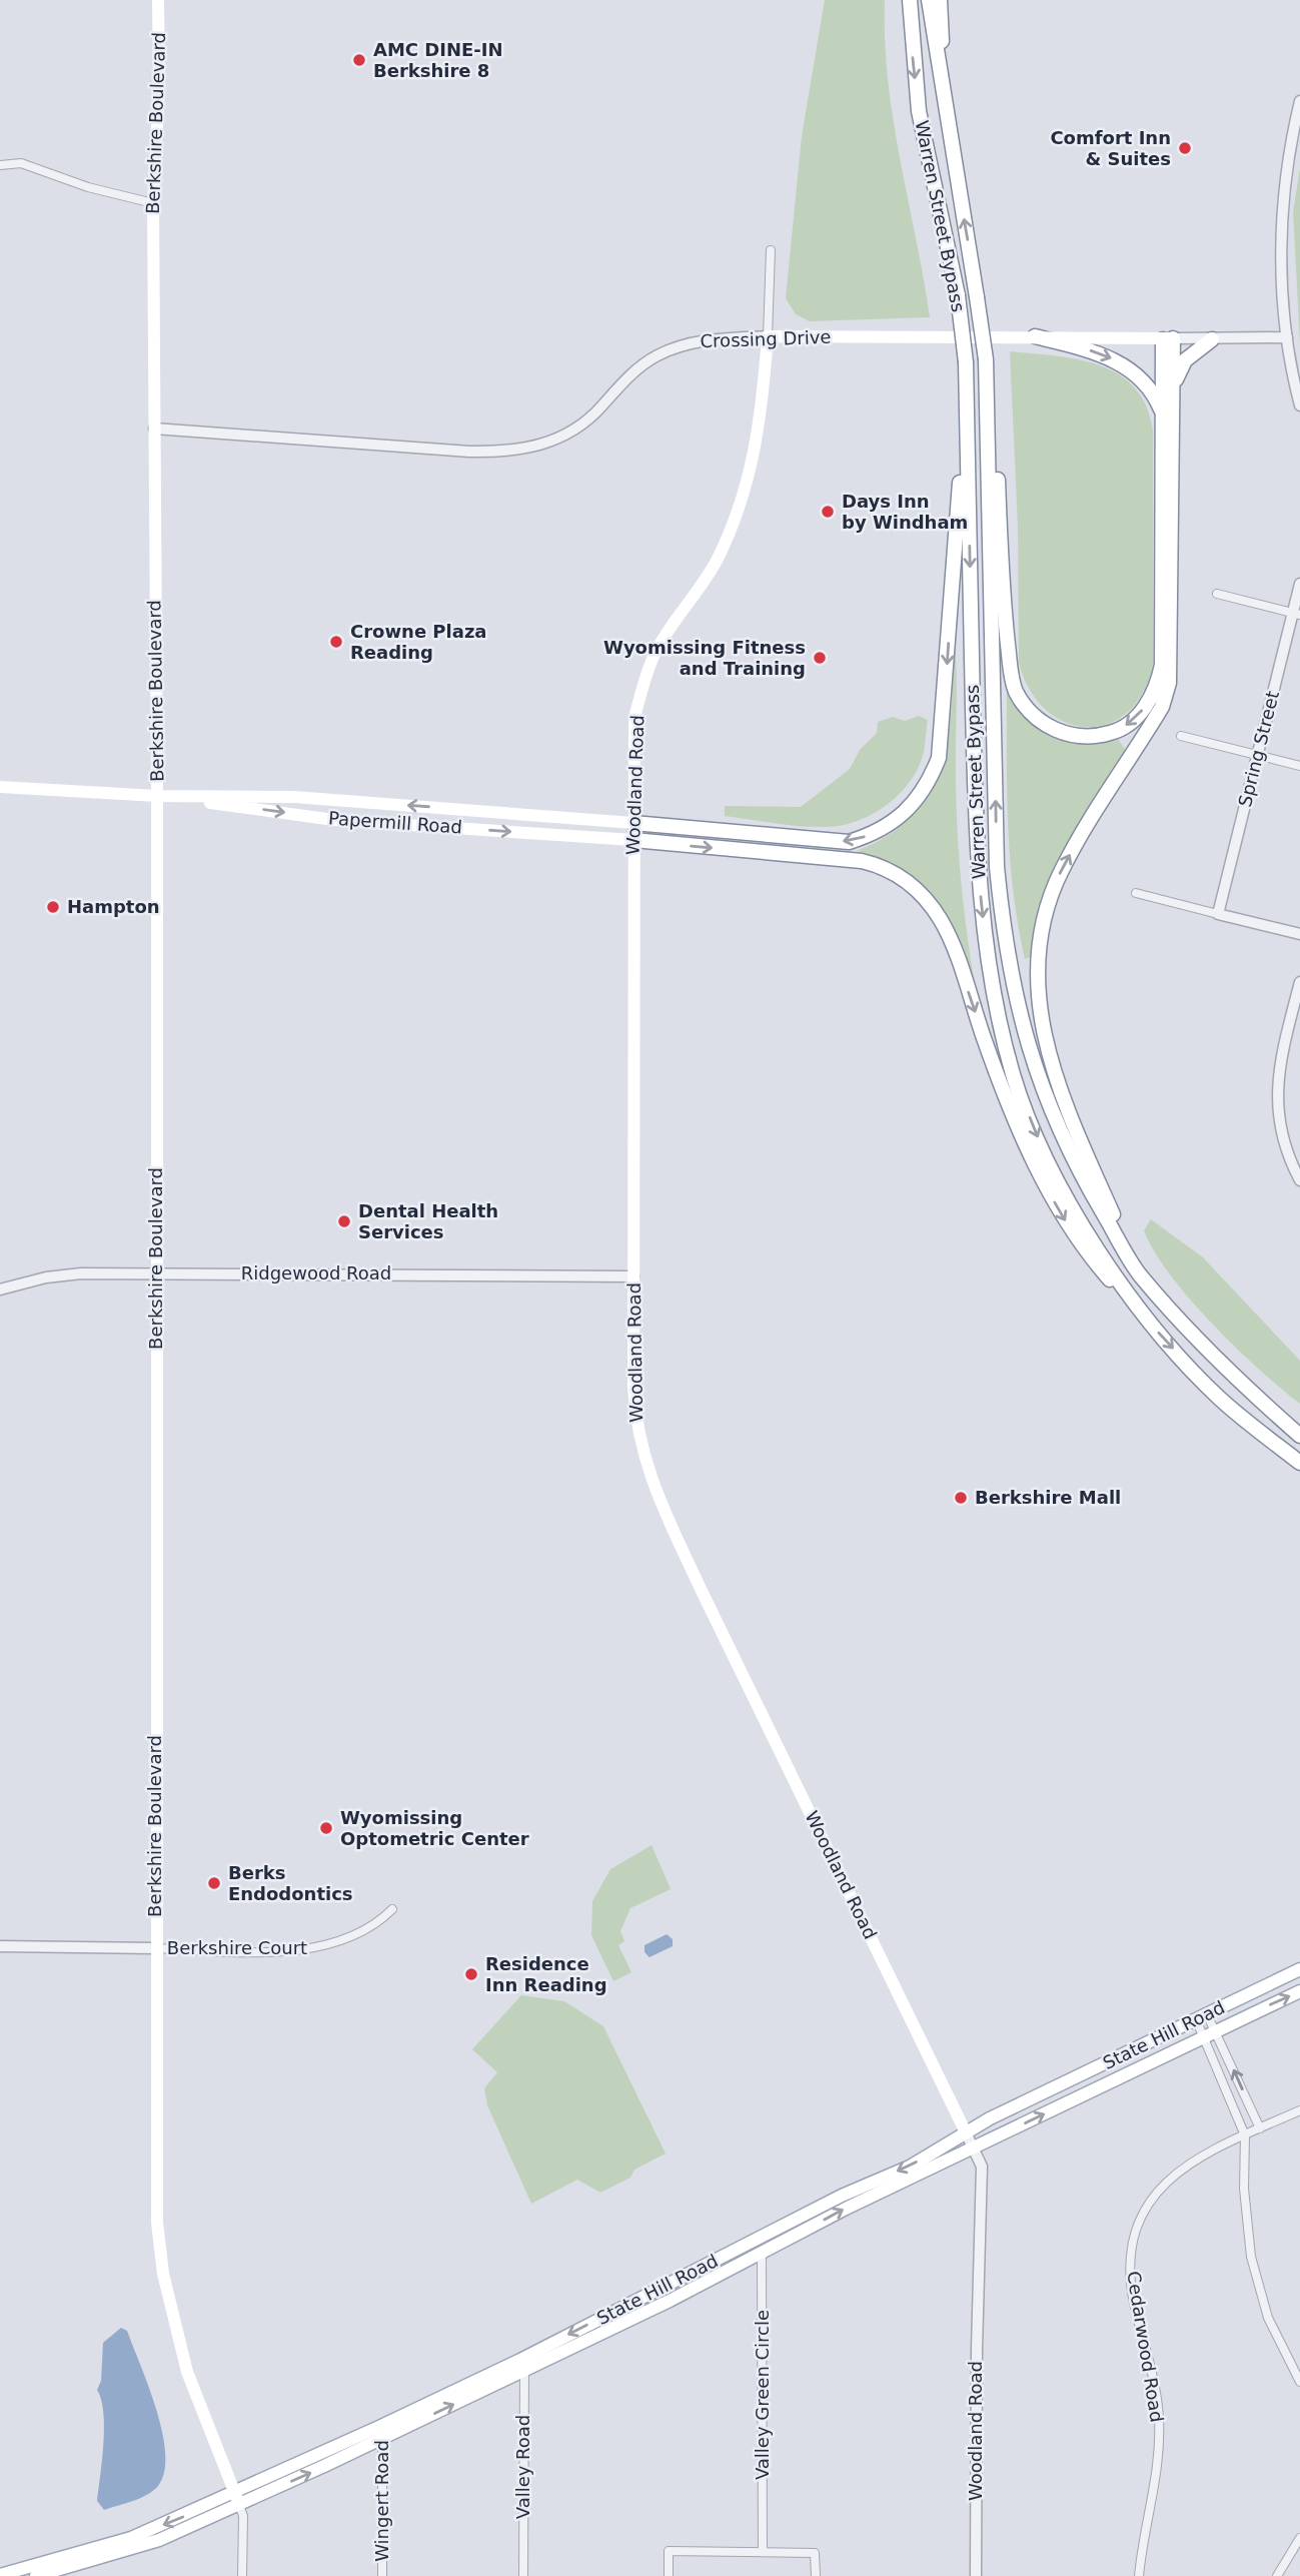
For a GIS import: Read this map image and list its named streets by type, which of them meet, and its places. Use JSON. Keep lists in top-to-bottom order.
{
  "streets": {
    "highway": ["Warren Street Bypass"],
    "main road": [
      "Berkshire Boulevard",
      "Crossing Drive",
      "Woodland Road",
      "Papermill Road",
      "State Hill Road"
    ],
    "street": [
      "Spring Street",
      "Ridgewood Road",
      "Berkshire Court",
      "Cedarwood Road",
      "Valley Green Circle",
      "Valley Road",
      "Wingert Road"
    ]
  },
  "crossings": [
    ["Berkshire Boulevard", "Crossing Drive"],
    ["Berkshire Boulevard", "Papermill Road"],
    ["Berkshire Boulevard", "Ridgewood Road"],
    ["Berkshire Boulevard", "Berkshire Court"],
    ["Berkshire Boulevard", "State Hill Road"],
    ["Crossing Drive", "Woodland Road"],
    ["Woodland Road", "Papermill Road"],
    ["Woodland Road", "Ridgewood Road"],
    ["Woodland Road", "State Hill Road"],
    ["State Hill Road", "Valley Green Circle"],
    ["State Hill Road", "Valley Road"],
    ["State Hill Road", "Wingert Road"]
  ],
  "places": [
    "AMC DINE-IN Berkshire 8",
    "Comfort Inn & Suites",
    "Days Inn by Windham",
    "Crowne Plaza Reading",
    "Wyomissing Fitness and Training",
    "Hampton",
    "Dental Health Services",
    "Berkshire Mall",
    "Wyomissing Optometric Center",
    "Berks Endodontics",
    "Residence Inn Reading"
  ]
}
